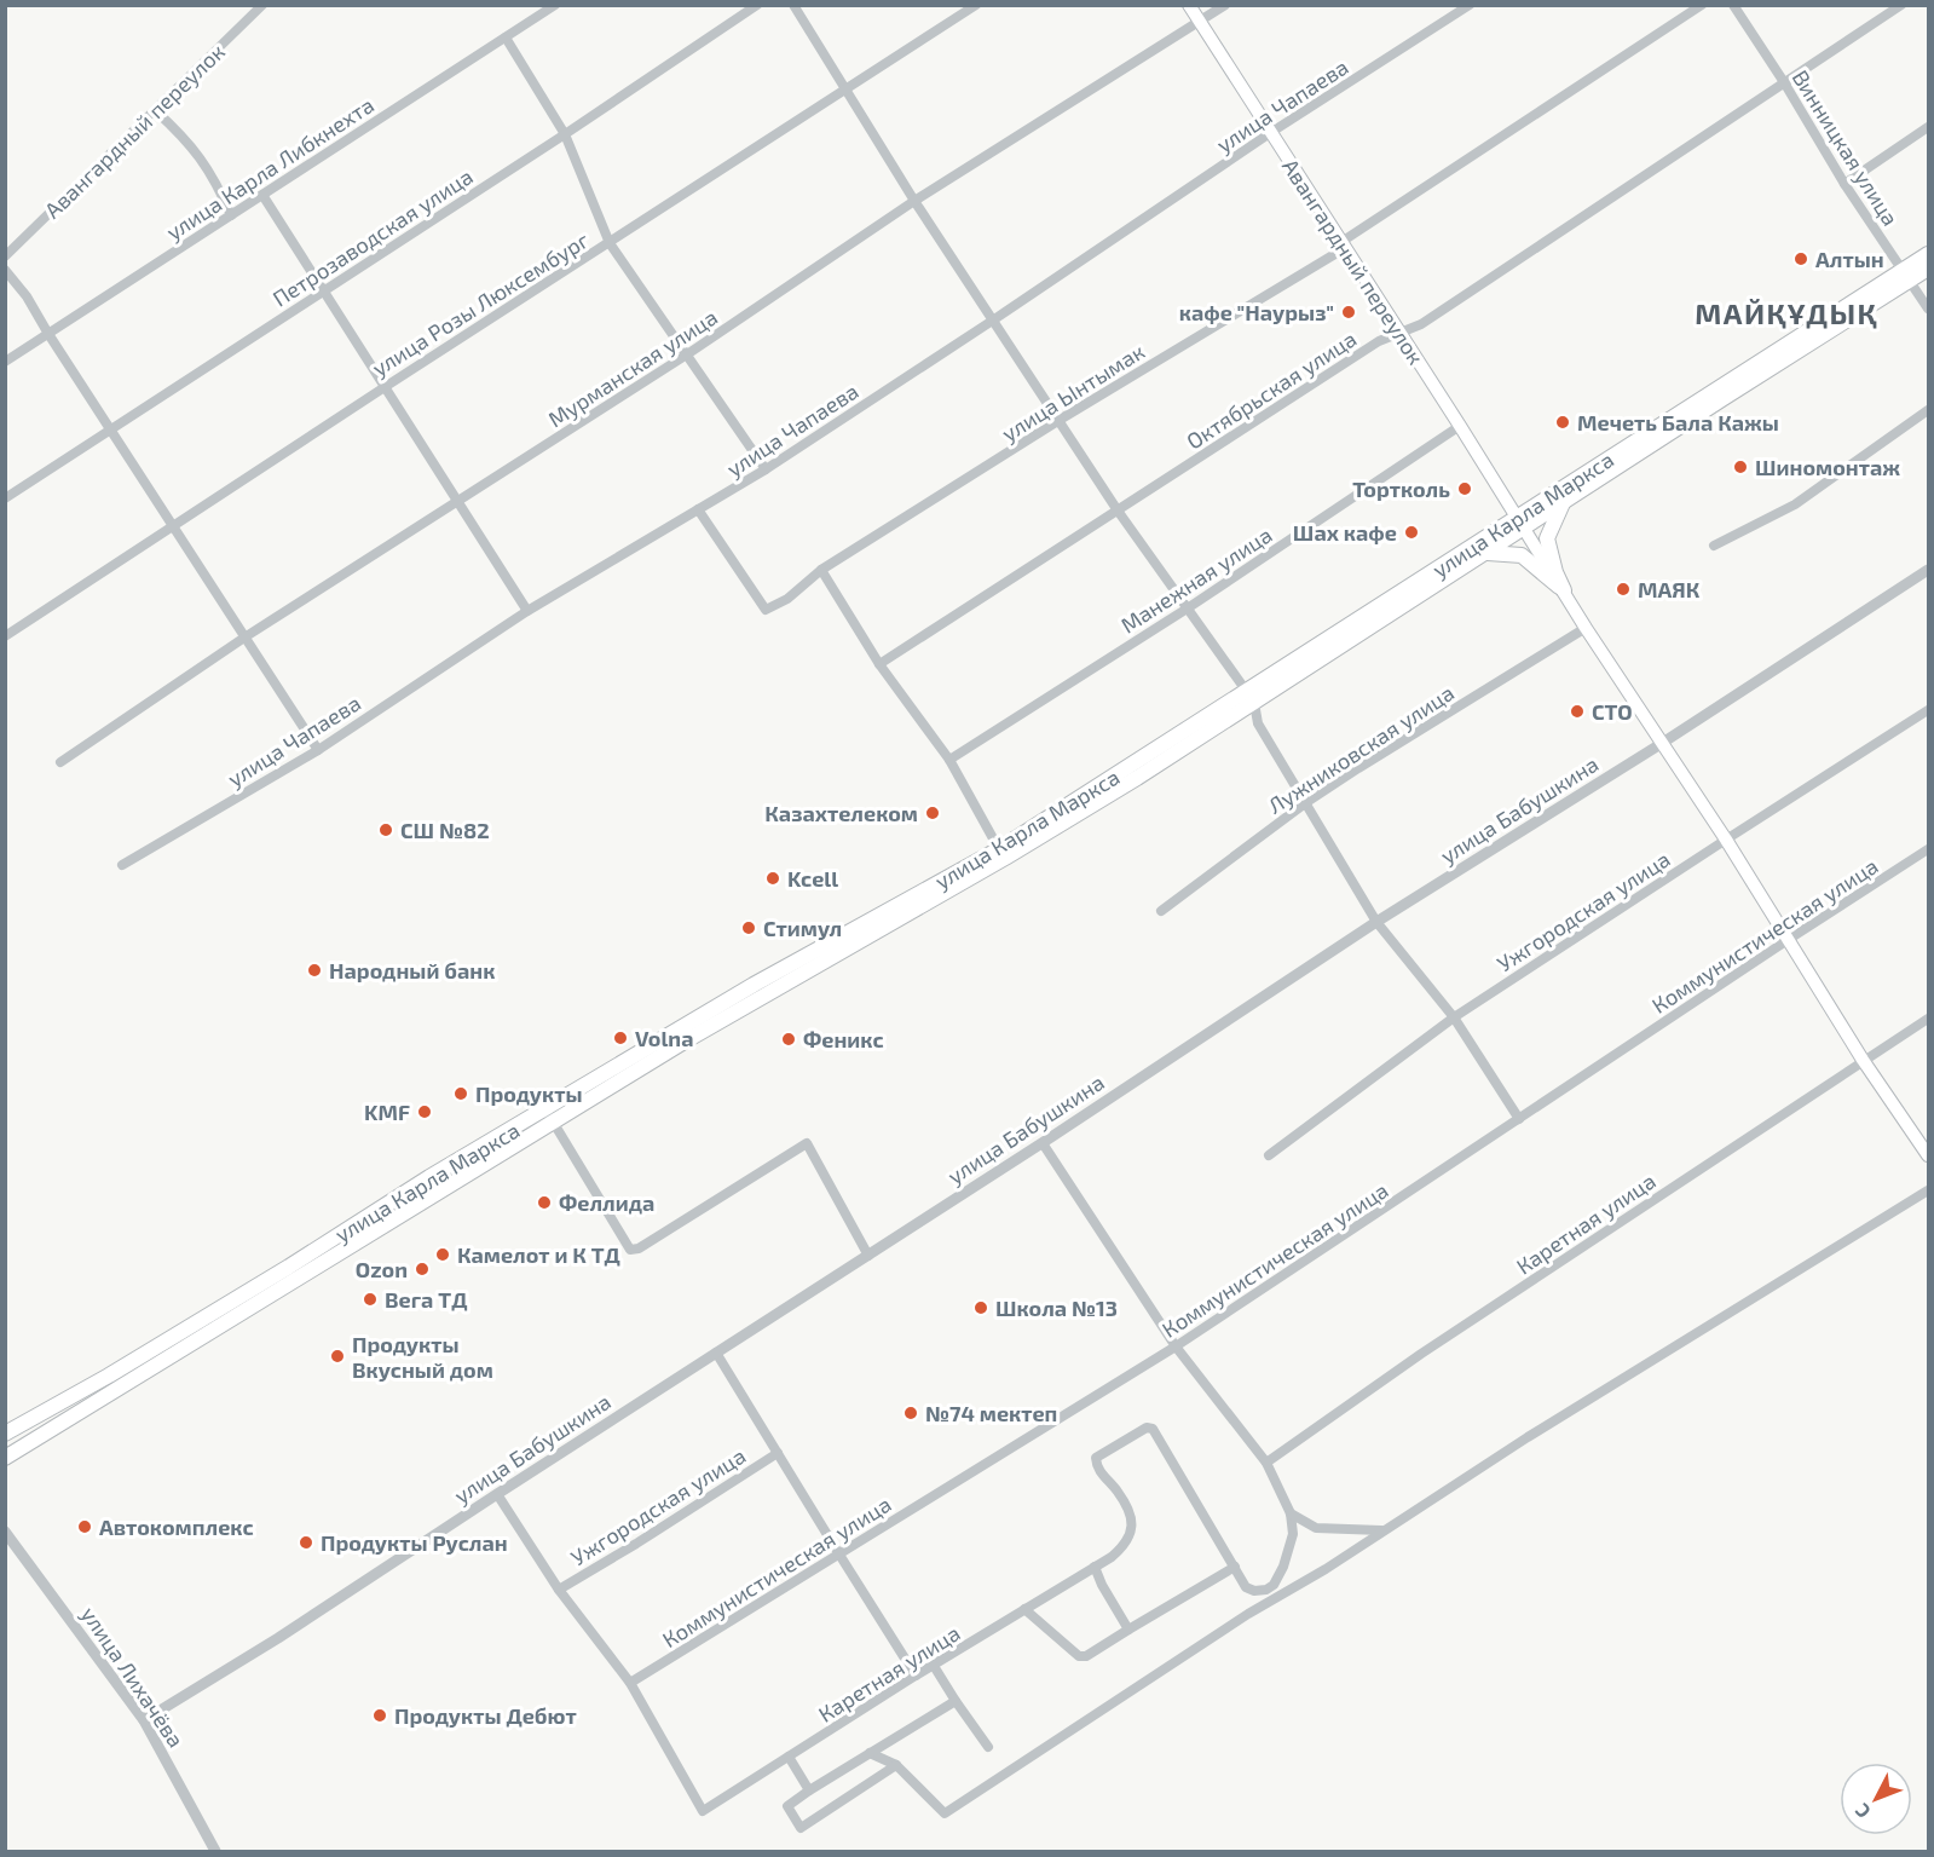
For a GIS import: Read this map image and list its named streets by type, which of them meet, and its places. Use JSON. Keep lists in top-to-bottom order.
{
  "streets": {
    "main road": ["Авангардный переулок", "улица Карла Маркса"],
    "street": [
      "улица Чапаева",
      "Винницкая улица",
      "улица Карла Либкнехта",
      "Петрозаводская улица",
      "улица Розы Люксембург",
      "Мурманская улица",
      "Октябрьская улица",
      "улица Ынтымак",
      "Манежная улица",
      "Лужниковская улица",
      "улица Бабушкина",
      "Ужгородская улица",
      "Коммунистическая улица",
      "Каретная улица",
      "улица Лихачёва"
    ]
  },
  "crossings": [
    ["улица Чапаева", "Авангардный переулок"],
    ["улица Чапаева", "улица Ынтымак"],
    ["Авангардный переулок", "Мурманская улица"],
    ["Авангардный переулок", "Октябрьская улица"],
    ["Авангардный переулок", "улица Ынтымак"],
    ["Авангардный переулок", "улица Карла Маркса"],
    ["Авангардный переулок", "Манежная улица"],
    ["Авангардный переулок", "Лужниковская улица"],
    ["Авангардный переулок", "улица Бабушкина"],
    ["Авангардный переулок", "Ужгородская улица"],
    ["Авангардный переулок", "Коммунистическая улица"],
    ["Авангардный переулок", "Каретная улица"],
    ["Винницкая улица", "Октябрьская улица"],
    ["Винницкая улица", "улица Карла Маркса"],
    ["улица Бабушкина", "улица Лихачёва"],
    ["Коммунистическая улица", "Каретная улица"]
  ],
  "districts": ["МАЙҚҰДЫҚ"],
  "places": [
    "Алтын",
    "кафе \"Наурыз\"",
    "Мечеть Бала Кажы",
    "Шиномонтаж",
    "Тортколь",
    "Шах кафе",
    "МАЯК",
    "СТО",
    "Казахтелеком",
    "СШ №82",
    "Kcell",
    "Стимул",
    "Народный банк",
    "Volna",
    "Феникс",
    "Продукты",
    "KMF",
    "Феллида",
    "Камелот и К ТД",
    "Ozon",
    "Вега ТД",
    "Школа №13",
    "Продукты Вкусный дом",
    "№74 мектеп",
    "Автокомплекс",
    "Продукты Руслан",
    "Продукты Дебют"
  ],
  "north": "bottom left"
}
